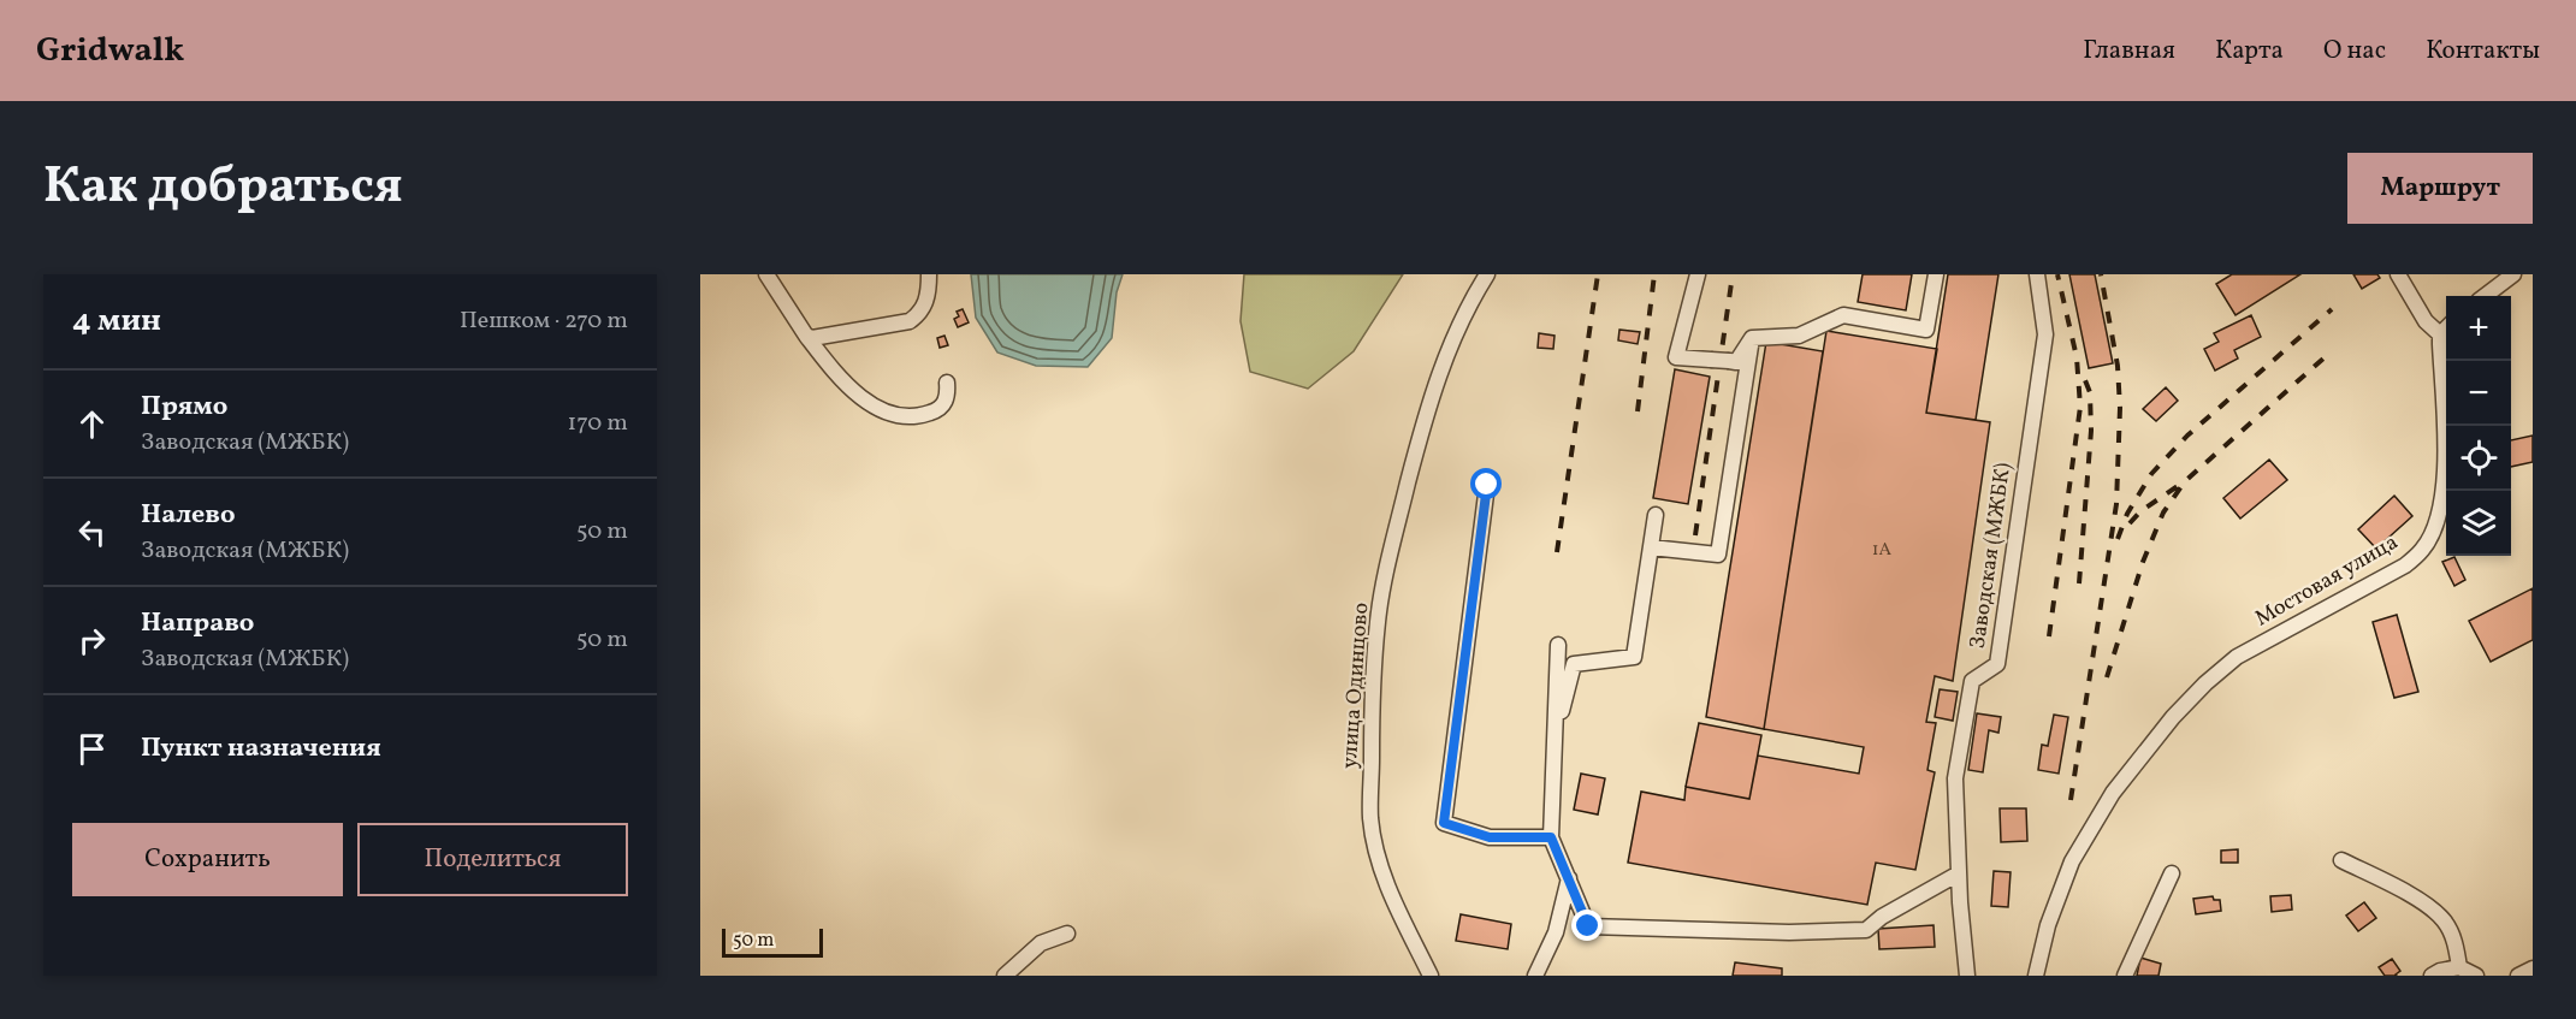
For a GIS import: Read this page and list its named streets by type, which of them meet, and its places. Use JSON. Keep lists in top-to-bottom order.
{
  "streets": {
    "street": ["Заводская (МЖБК)", "Мостовая улица", "улица Одинцово"]
  },
  "house_numbers": ["1А"],
  "scale_bar": "50 m",
  "page": {
    "header": "Gridwalk",
    "nav": [
      "Главная",
      "Карта",
      "О нас",
      "Контакты"
    ],
    "title": "Как добраться",
    "buttons": [
      "Маршрут",
      ["Сохранить", "Поделиться"]
    ],
    "heading": ["4 мин", "Пешком · 270 m"],
    "map_buttons": ["+", "−"],
    "list": [
      ["Прямо", "Заводская (МЖБК)", "170 m"],
      ["Налево", "Заводская (МЖБК)", "50 m"],
      ["Направо", "Заводская (МЖБК)", "50 m"],
      "Пункт назначения"
    ],
    "scale": "50 m"
  }
}
